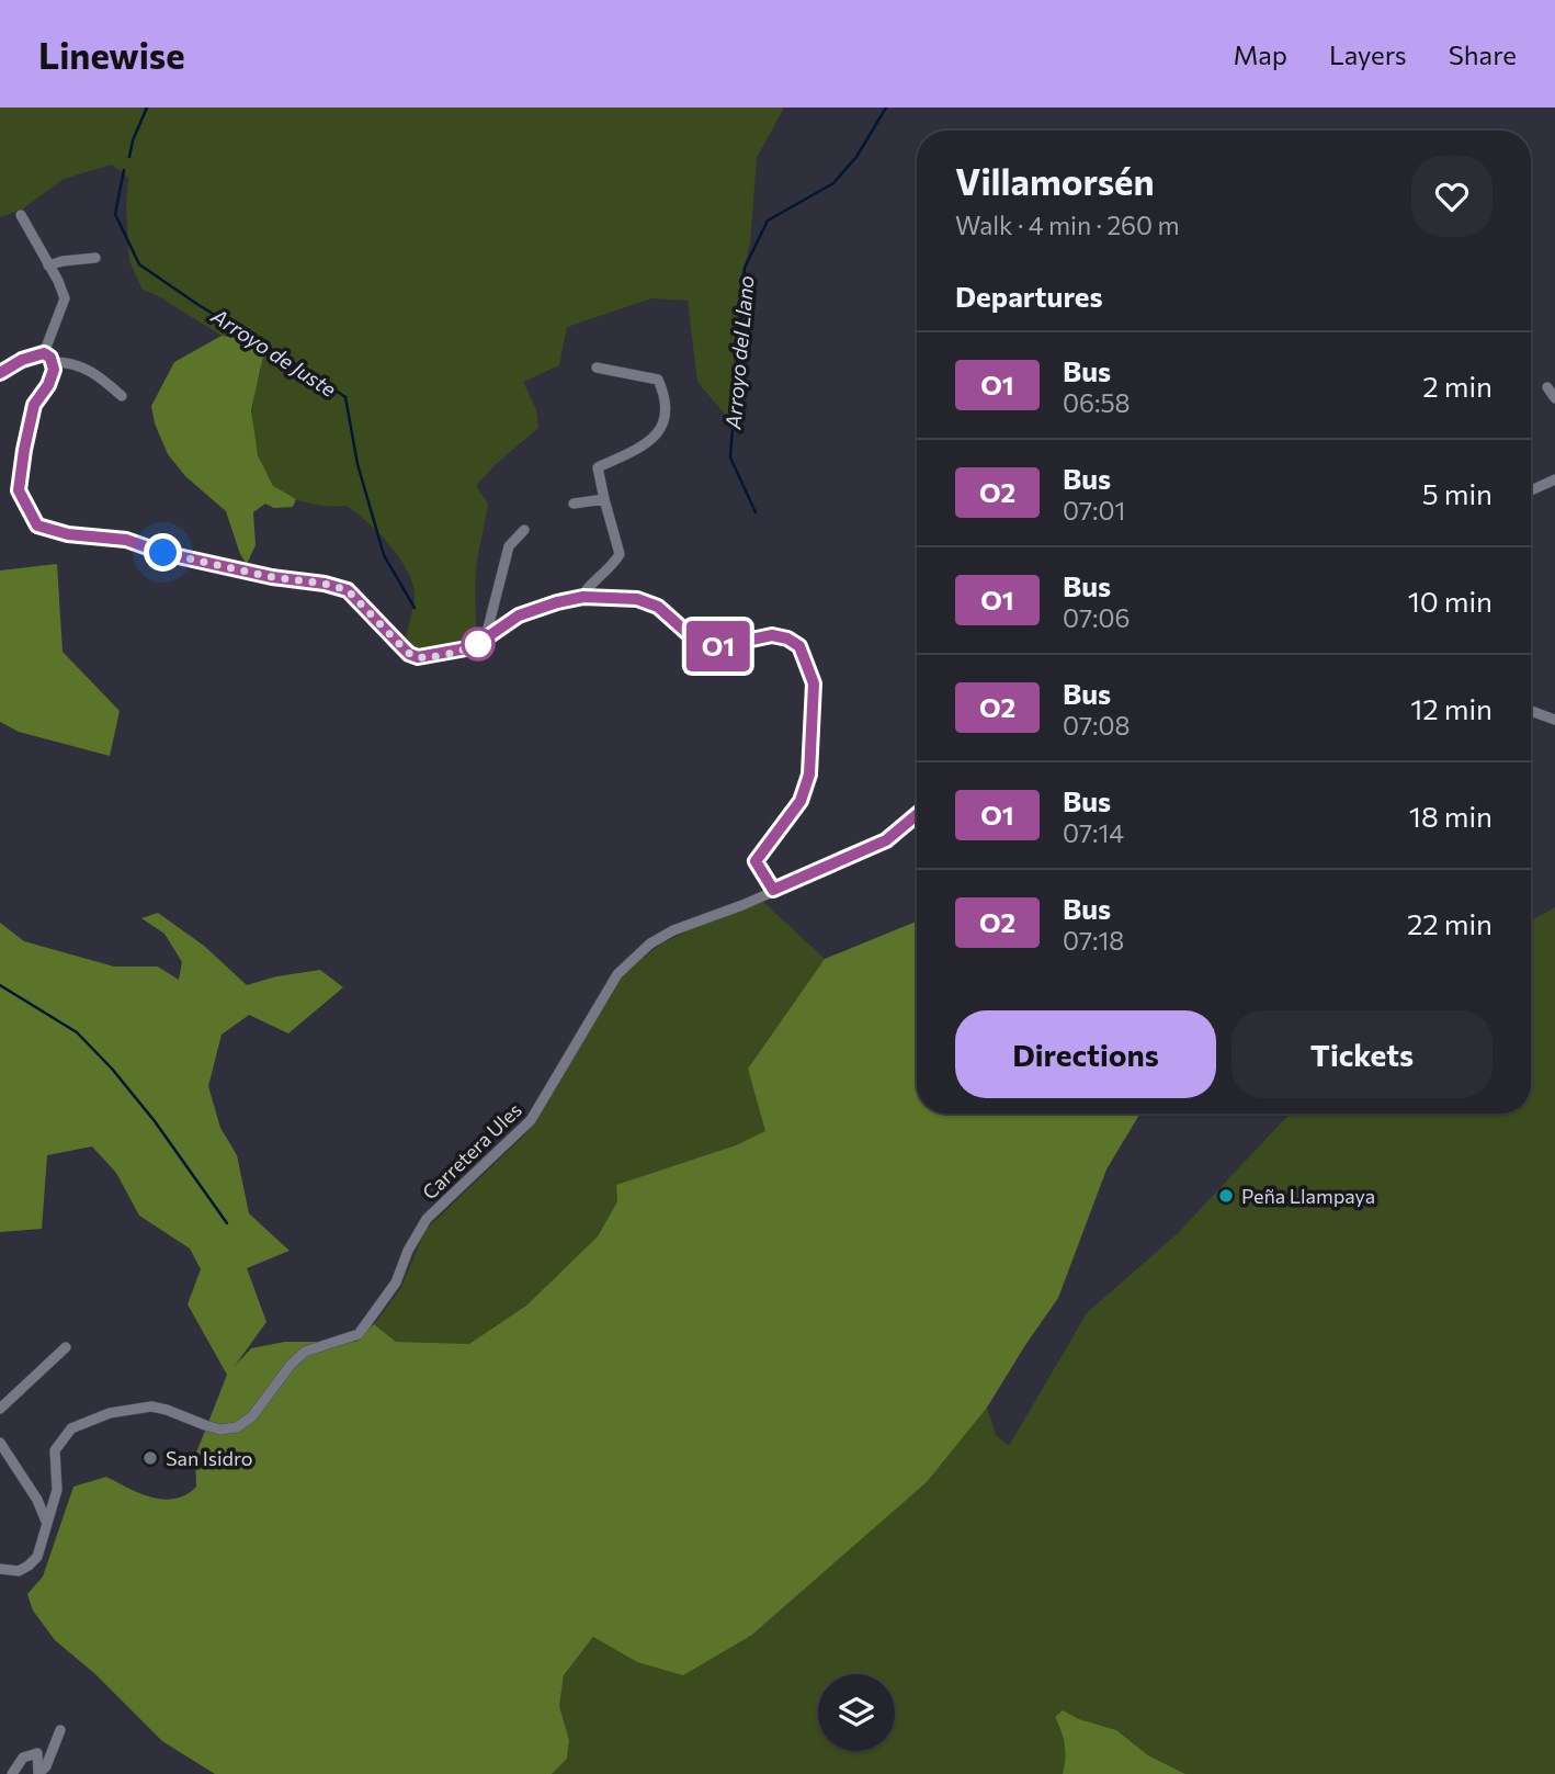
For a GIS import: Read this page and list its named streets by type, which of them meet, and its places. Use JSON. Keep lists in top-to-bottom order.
{
  "streets": {
    "street": ["Carretera Ules"]
  },
  "water": ["Arroyo de Juste", "Arroyo del Llano"],
  "places": ["Peña Llampaya", "San Isidro"],
  "lines": ["bus line O1"],
  "page": {
    "header": "Linewise",
    "nav": ["Map", "Layers", "Share"],
    "on_map": "O1",
    "heading": [
      ["Villamorsén", "Walk · 4 min · 260 m"],
      "Departures"
    ],
    "list": [
      {
        "mark": "O1",
        "name": "Bus",
        "note": "06:58",
        "value": "2 min"
      },
      {
        "mark": "O2",
        "name": "Bus",
        "note": "07:01",
        "value": "5 min"
      },
      {
        "mark": "O1",
        "name": "Bus",
        "note": "07:06",
        "value": "10 min"
      },
      {
        "mark": "O2",
        "name": "Bus",
        "note": "07:08",
        "value": "12 min"
      },
      {
        "mark": "O1",
        "name": "Bus",
        "note": "07:14",
        "value": "18 min"
      },
      {
        "mark": "O2",
        "name": "Bus",
        "note": "07:18",
        "value": "22 min"
      }
    ],
    "buttons": ["Directions", "Tickets"]
  }
}
